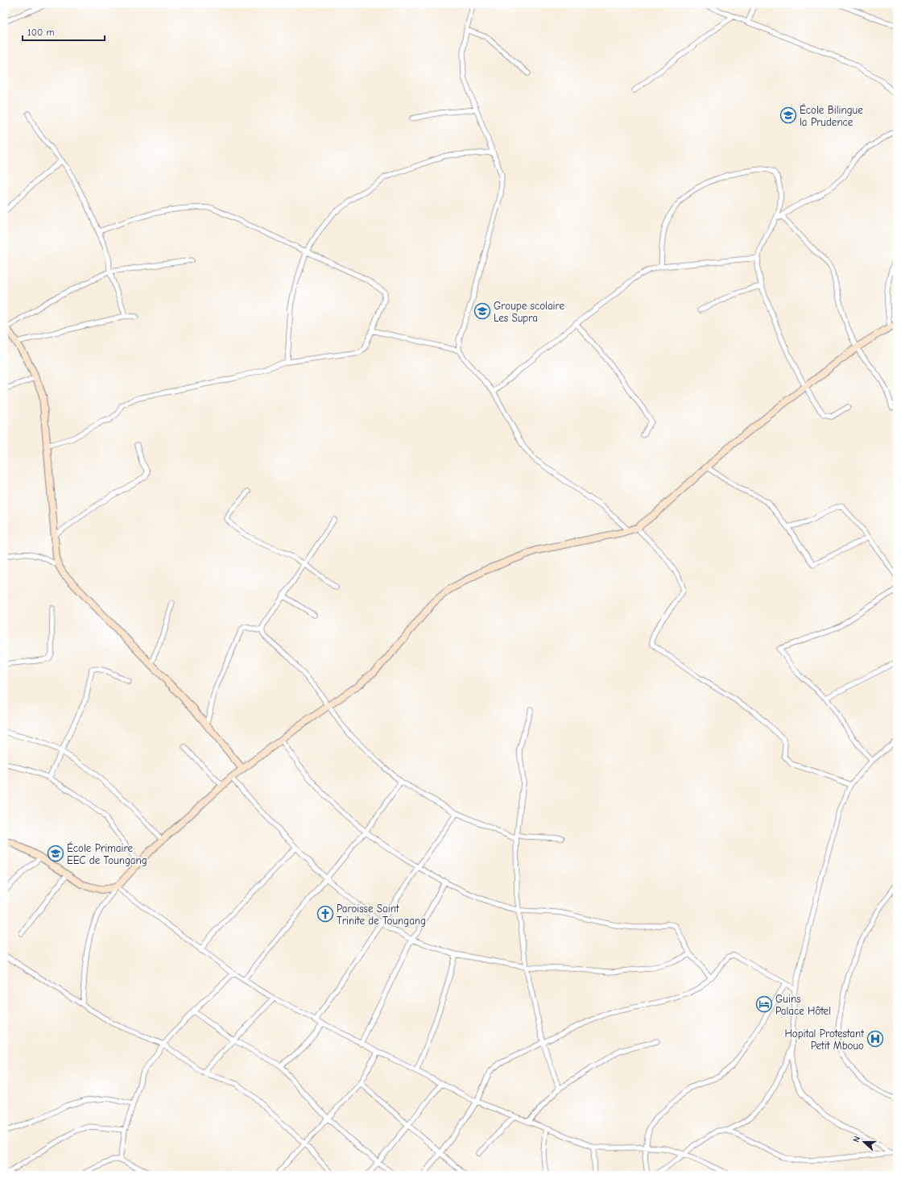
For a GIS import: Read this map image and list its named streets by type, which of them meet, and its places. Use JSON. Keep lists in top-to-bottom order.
{
  "places": {
    "school or university": ["École Bilingue la Prudence", "Groupe scolaire Les Supra", "École Primaire EEC de Toungang"],
    "church": ["Paroisse Saint Trinite de Toungang"],
    "hotel": ["Guins Palace Hôtel"],
    "hospital": ["Hopital Protestant Petit Mbouo"]
  },
  "scale_bar": "100 m",
  "north": "left"
}
